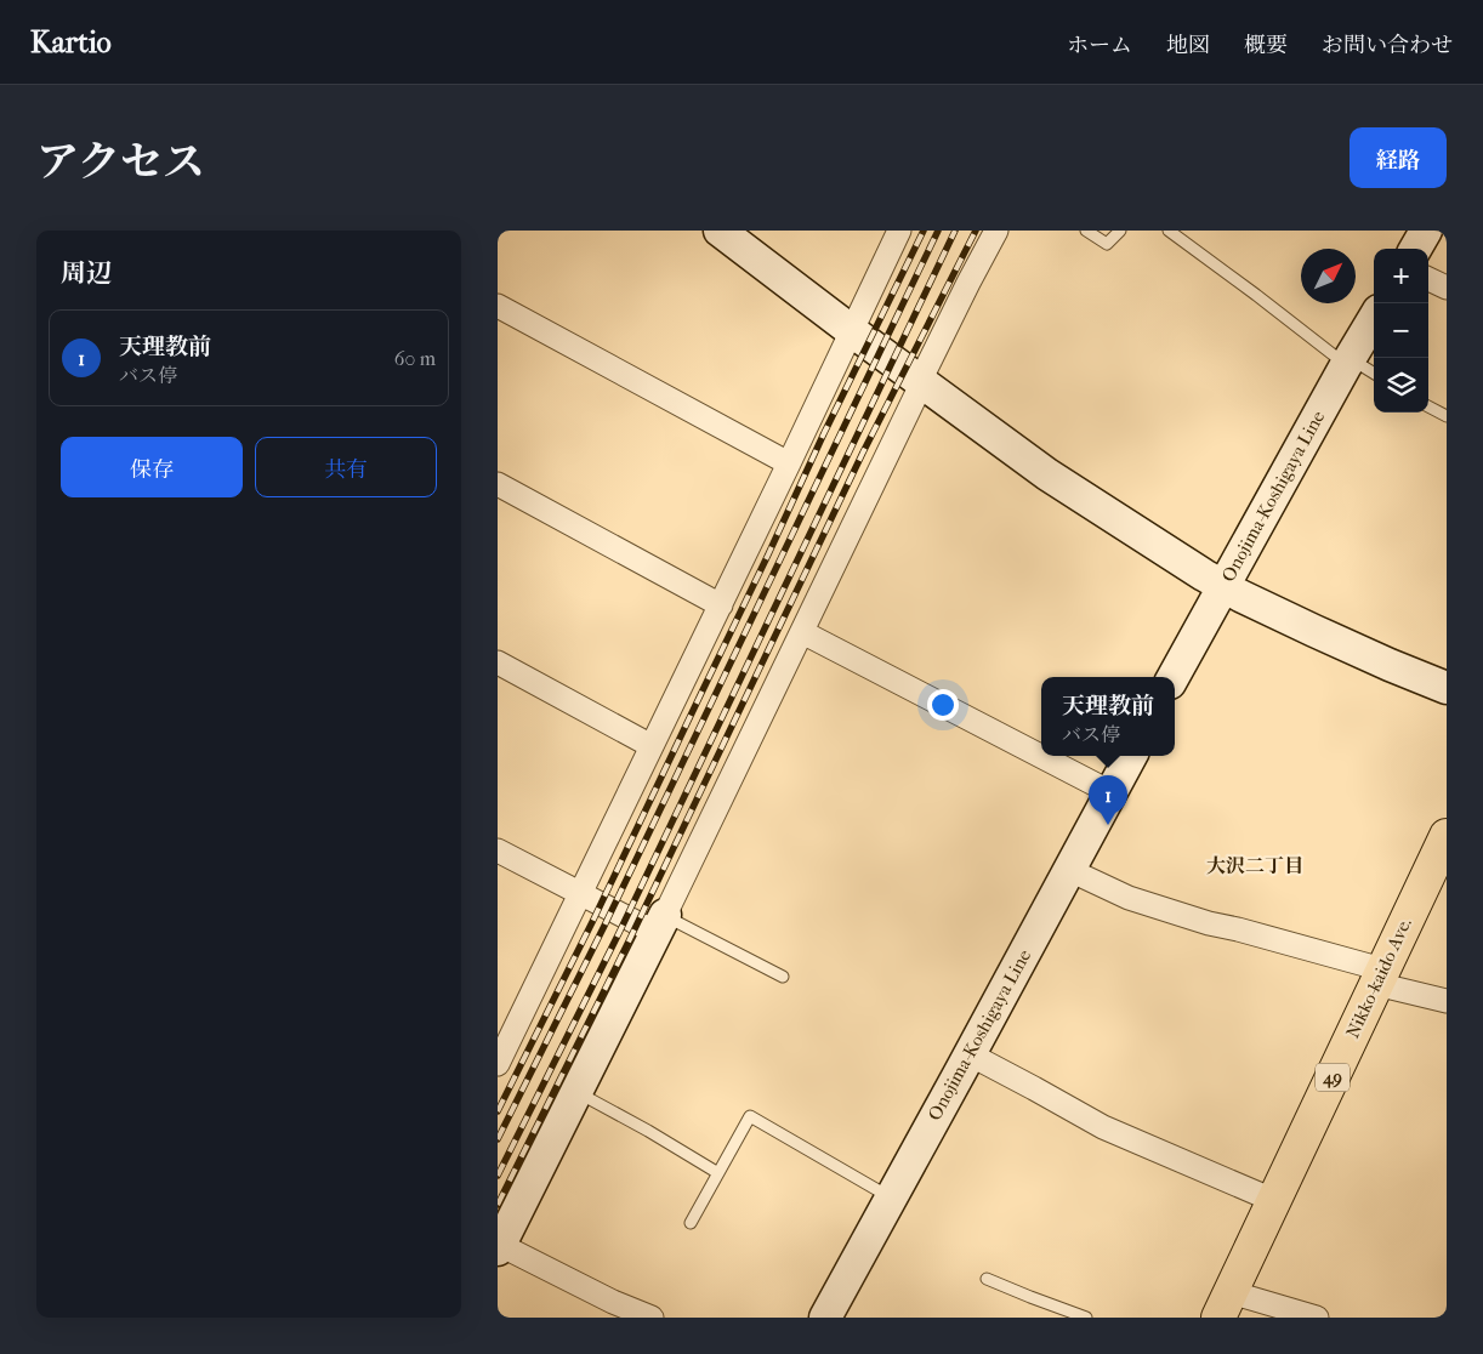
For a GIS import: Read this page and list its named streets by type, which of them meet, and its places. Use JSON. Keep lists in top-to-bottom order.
{
  "streets": {
    "main road": ["Nikko-kaido Ave.", "49"],
    "street": ["Onojima-Koshigaya Line"]
  },
  "districts": ["大沢二丁目"],
  "north": "top right",
  "page": {
    "header": "Kartio",
    "nav": [
      "ホーム",
      "地図",
      "概要",
      "お問い合わせ"
    ],
    "title": "アクセス",
    "buttons": [
      "経路",
      ["保存", "共有"]
    ],
    "heading": "周辺",
    "map_buttons": ["+", "−"],
    "list": [
      {
        "mark": "1",
        "name": "天理教前",
        "note": "バス停",
        "value": "60 m"
      }
    ],
    "popup": ["天理教前", "バス停"],
    "pins": "1"
  }
}
